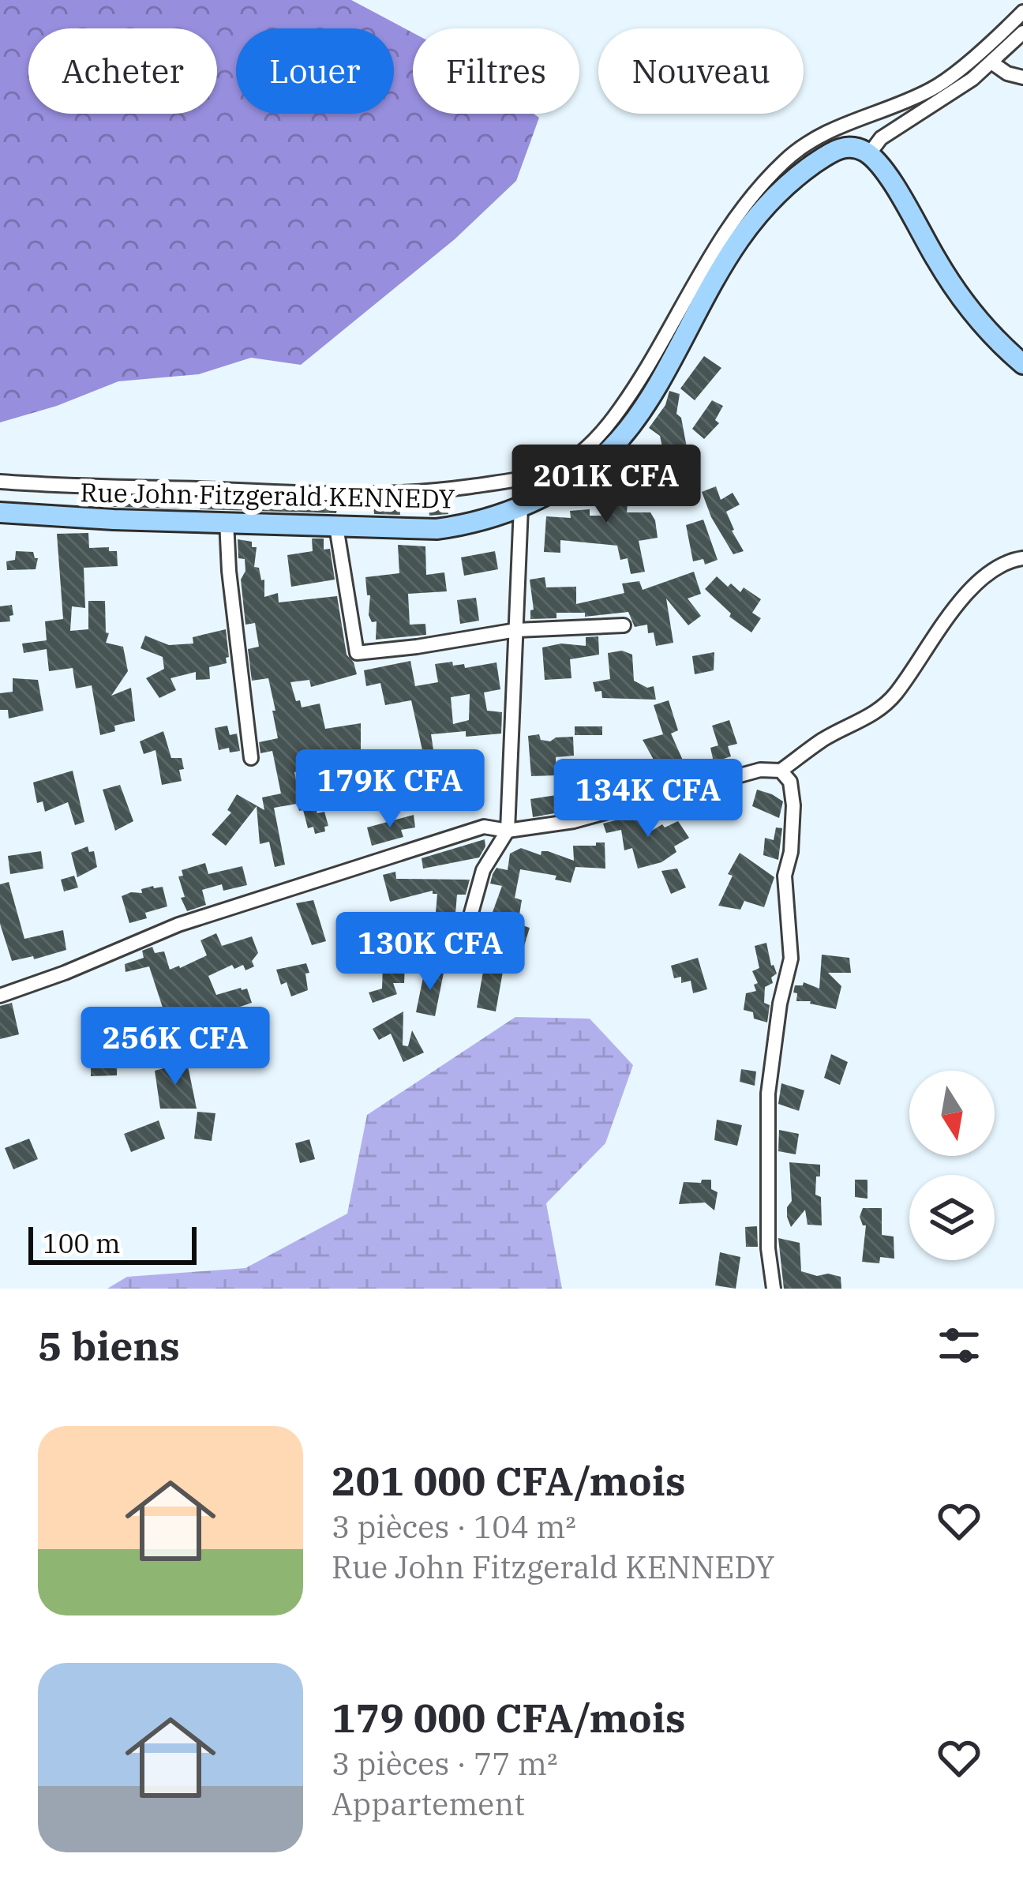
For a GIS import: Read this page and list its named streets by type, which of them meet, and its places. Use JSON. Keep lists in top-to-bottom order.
{
  "streets": {
    "street": ["Rue John Fitzgerald KENNEDY"]
  },
  "scale_bar": "100 m",
  "north": "bottom",
  "page": {
    "chip": [
      "Acheter",
      "Louer",
      "Filtres",
      "Nouveau"
    ],
    "price": [
      "201K CFA",
      "179K CFA",
      "134K CFA",
      "130K CFA",
      "256K CFA"
    ],
    "scale": "100 m",
    "heading": "5 biens",
    "list": [
      {
        "name": "201 000 CFA/mois",
        "note": "3 pièces · 104 m² · Rue John Fitzgerald KENNEDY"
      },
      {
        "name": "179 000 CFA/mois",
        "note": "3 pièces · 77 m² · Appartement"
      }
    ]
  }
}
